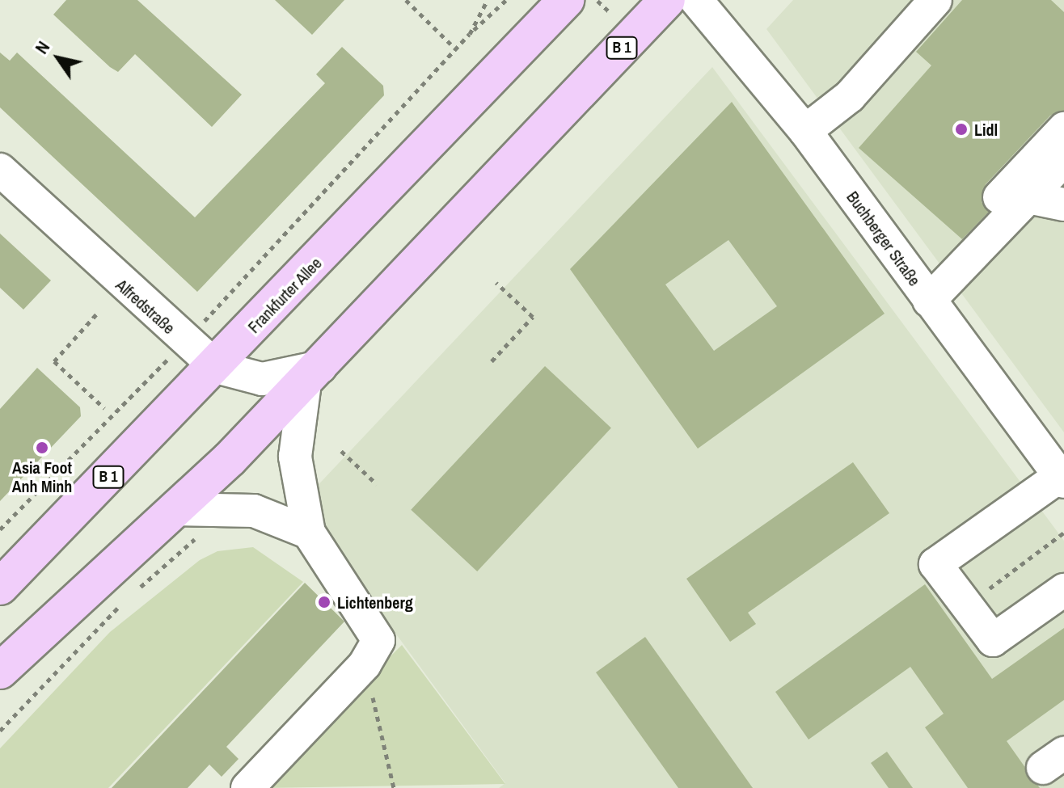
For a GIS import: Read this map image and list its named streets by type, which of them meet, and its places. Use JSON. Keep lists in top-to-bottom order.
{
  "streets": {
    "main road": ["B 1", "Frankfurter Allee"],
    "street": ["Buchberger Straße", "Alfredstraße"]
  },
  "crossings": [
    ["B 1", "Alfredstraße"],
    ["Frankfurter Allee", "Alfredstraße"]
  ],
  "places": ["Lidl", "Asia Foot Anh Minh", "Lichtenberg"],
  "north": "top left"
}
